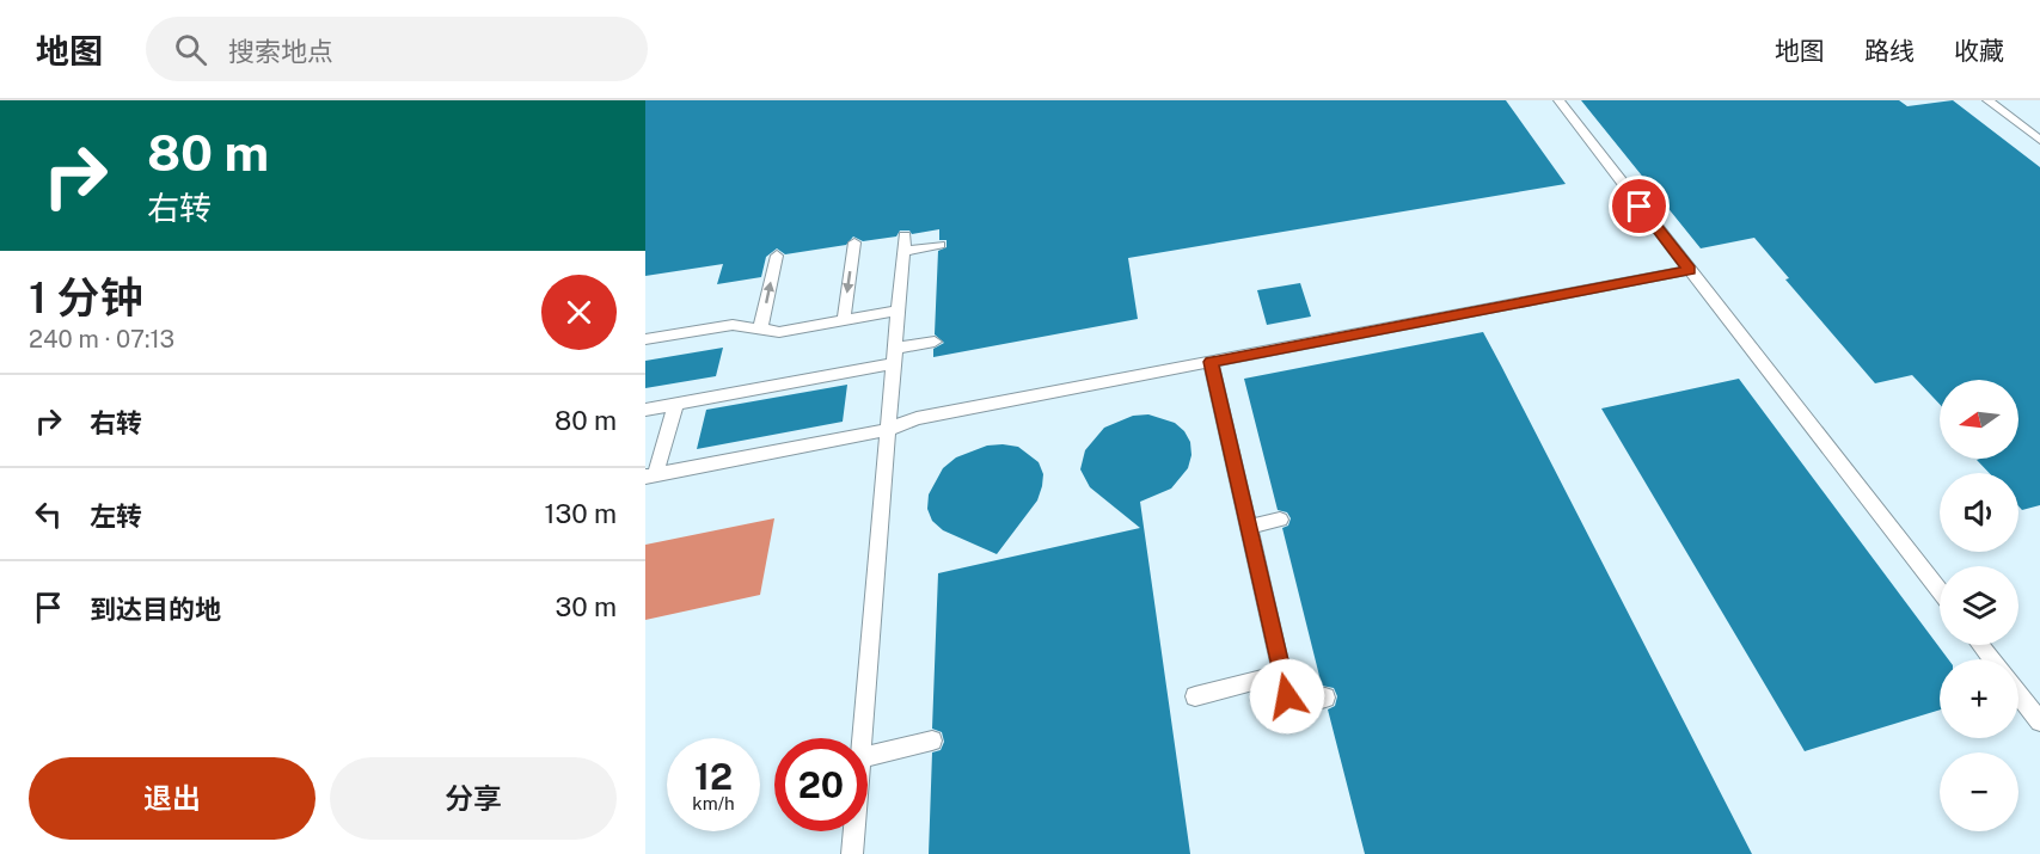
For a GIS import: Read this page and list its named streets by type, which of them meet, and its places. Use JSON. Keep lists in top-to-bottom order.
{
  "north": "left",
  "page": {
    "header": "地图",
    "search": "搜索地点",
    "nav": ["地图", "路线", "收藏"],
    "turn": ["80 m", "右转"],
    "heading": ["1 分钟", "240 m · 07:13"],
    "list": [
      {
        "name": "右转",
        "value": "80 m"
      },
      {
        "name": "左转",
        "value": "130 m"
      },
      {
        "name": "到达目的地",
        "value": "30 m"
      }
    ],
    "map_buttons": ["+", "−"],
    "speed": "12 km/h",
    "limit": "20",
    "buttons": ["退出", "分享"]
  }
}
